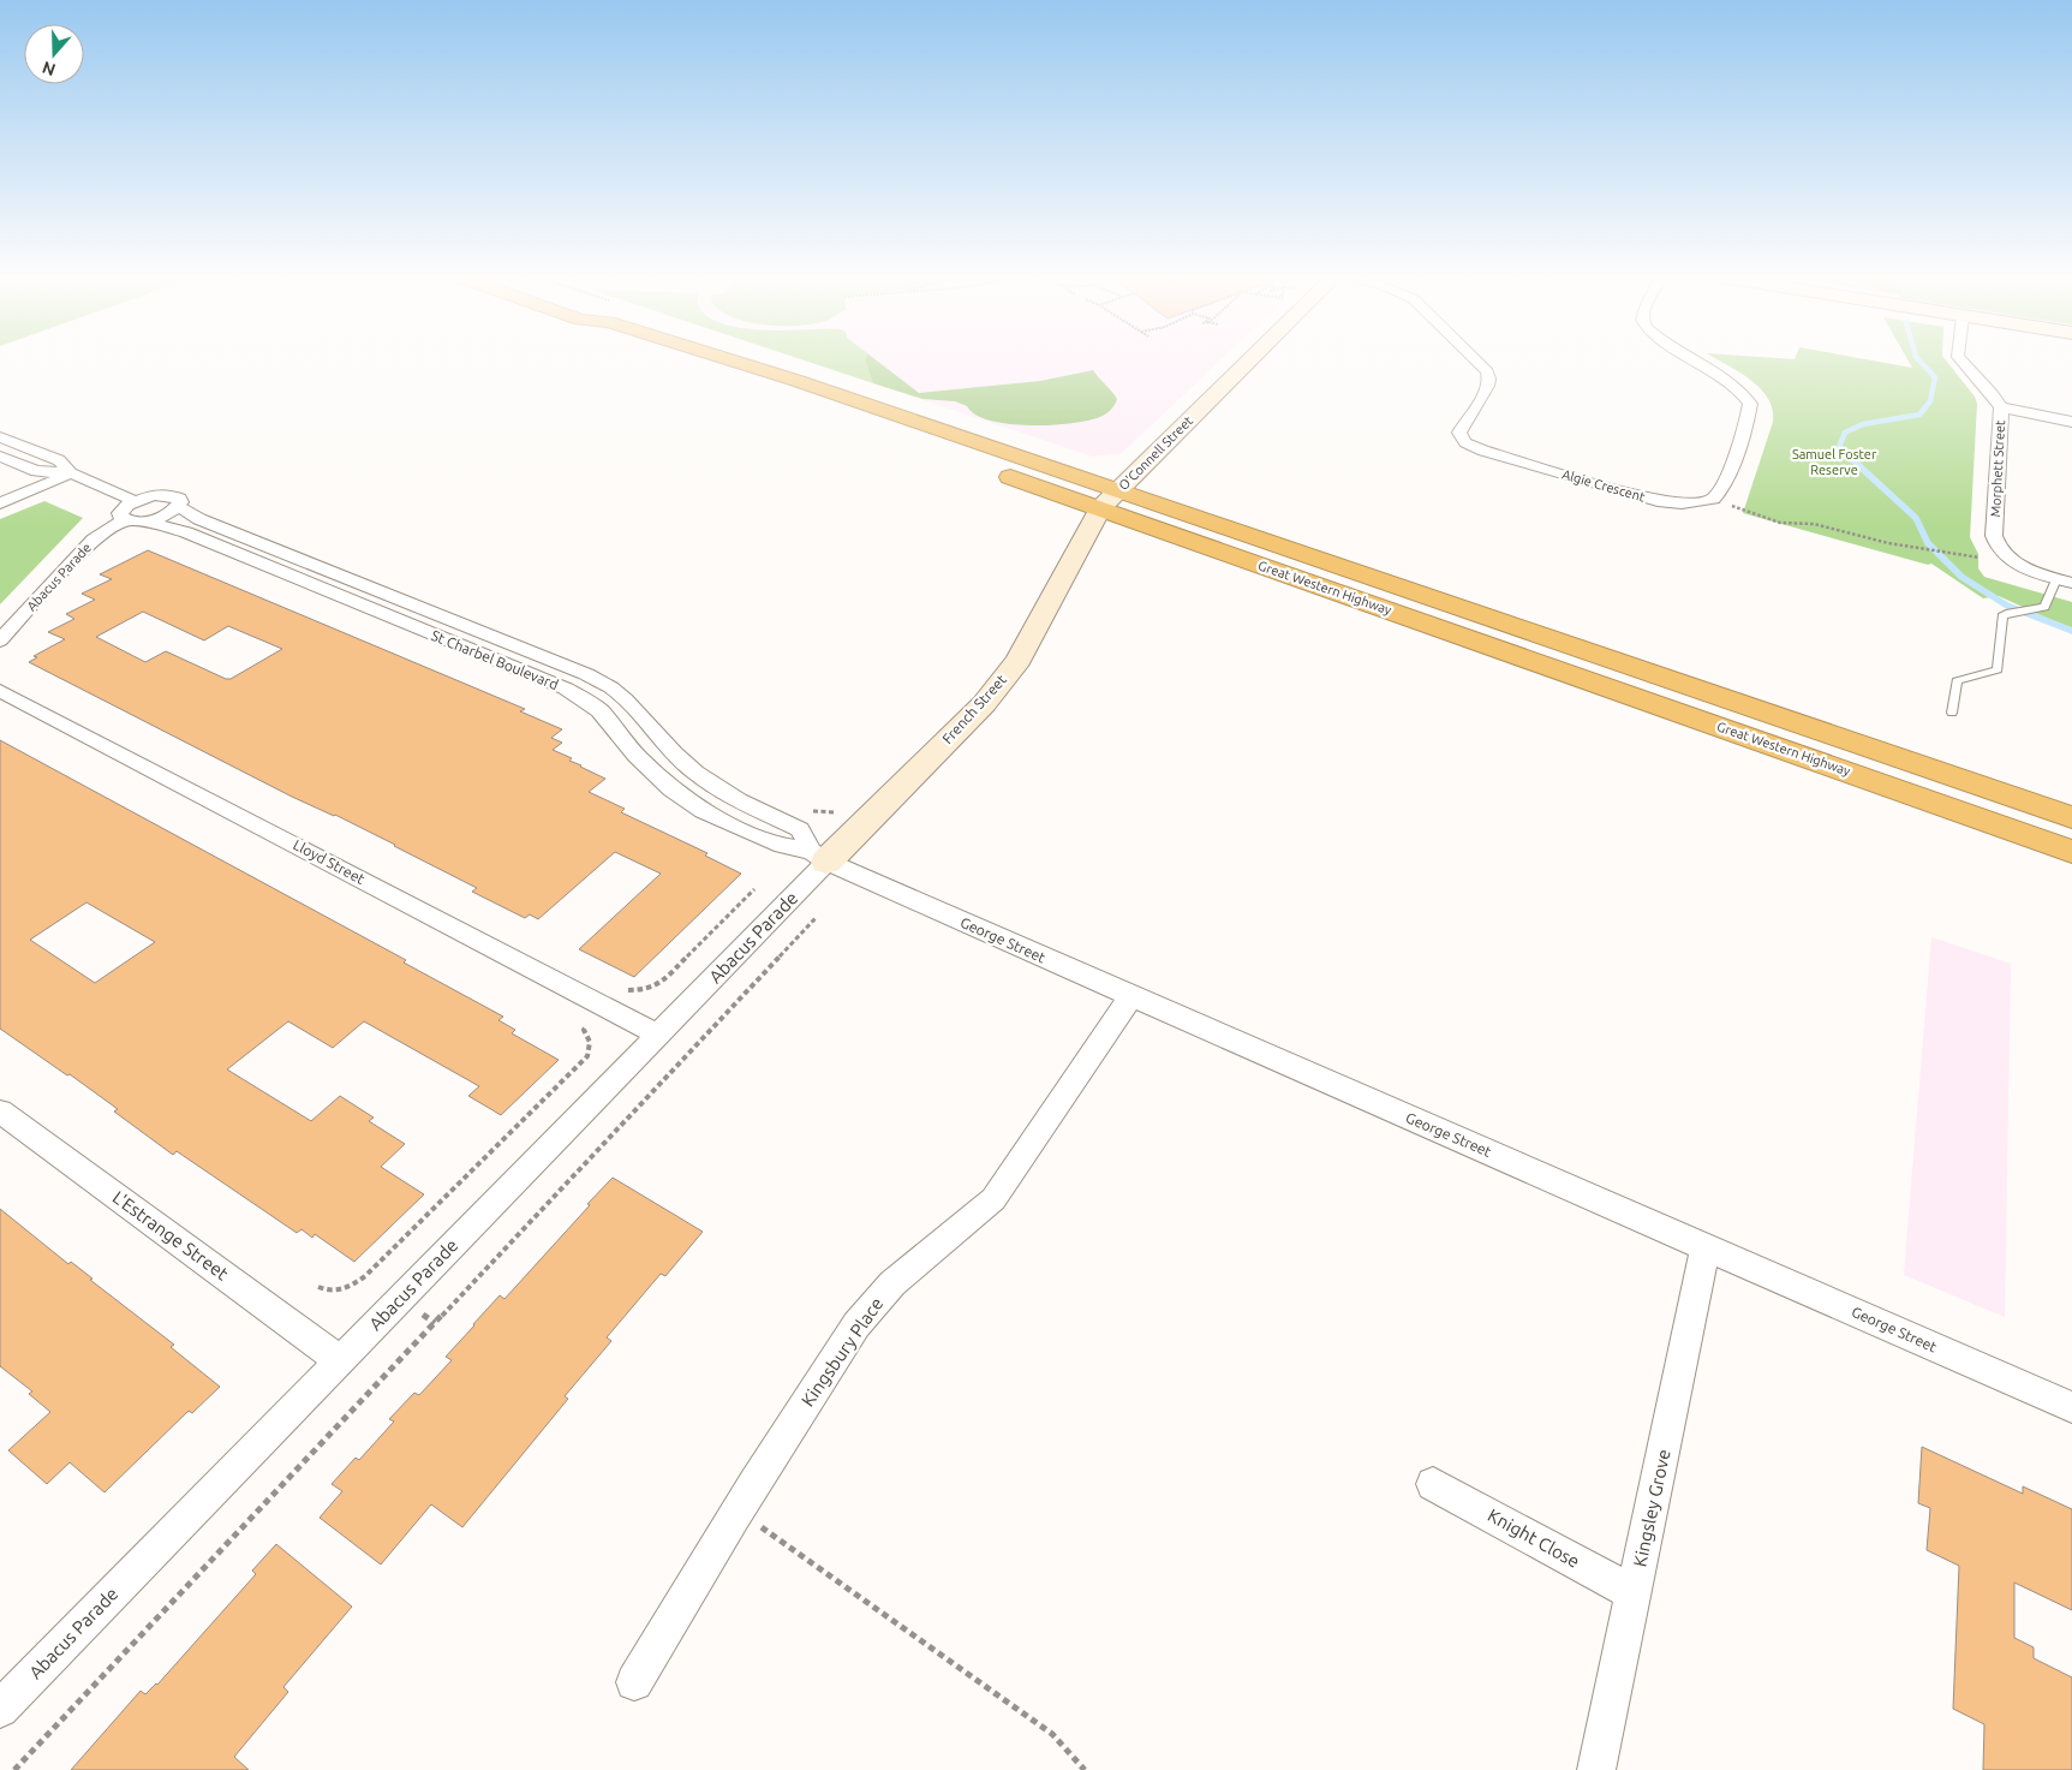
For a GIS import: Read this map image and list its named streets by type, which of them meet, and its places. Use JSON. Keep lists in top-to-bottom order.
{
  "streets": {
    "highway": ["Great Western Highway"],
    "street": [
      "O'Connell Street",
      "Morphett Street",
      "Algie Crescent",
      "Abacus Parade",
      "St Charbel Boulevard",
      "French Street",
      "Lloyd Street",
      "George Street",
      "L'Estrange Street",
      "Kingsbury Place",
      "Kingsley Grove",
      "Knight Close"
    ]
  },
  "crossings": [
    ["O'Connell Street", "Great Western Highway"],
    ["O'Connell Street", "French Street"],
    ["Abacus Parade", "St Charbel Boulevard"],
    ["Abacus Parade", "French Street"],
    ["Abacus Parade", "Lloyd Street"],
    ["Abacus Parade", "George Street"],
    ["Abacus Parade", "L'Estrange Street"],
    ["Great Western Highway", "French Street"],
    ["St Charbel Boulevard", "French Street"],
    ["St Charbel Boulevard", "George Street"],
    ["French Street", "George Street"],
    ["George Street", "Kingsbury Place"],
    ["George Street", "Kingsley Grove"],
    ["Kingsley Grove", "Knight Close"]
  ],
  "parks": ["Samuel Foster Reserve"],
  "north": "bottom"
}
